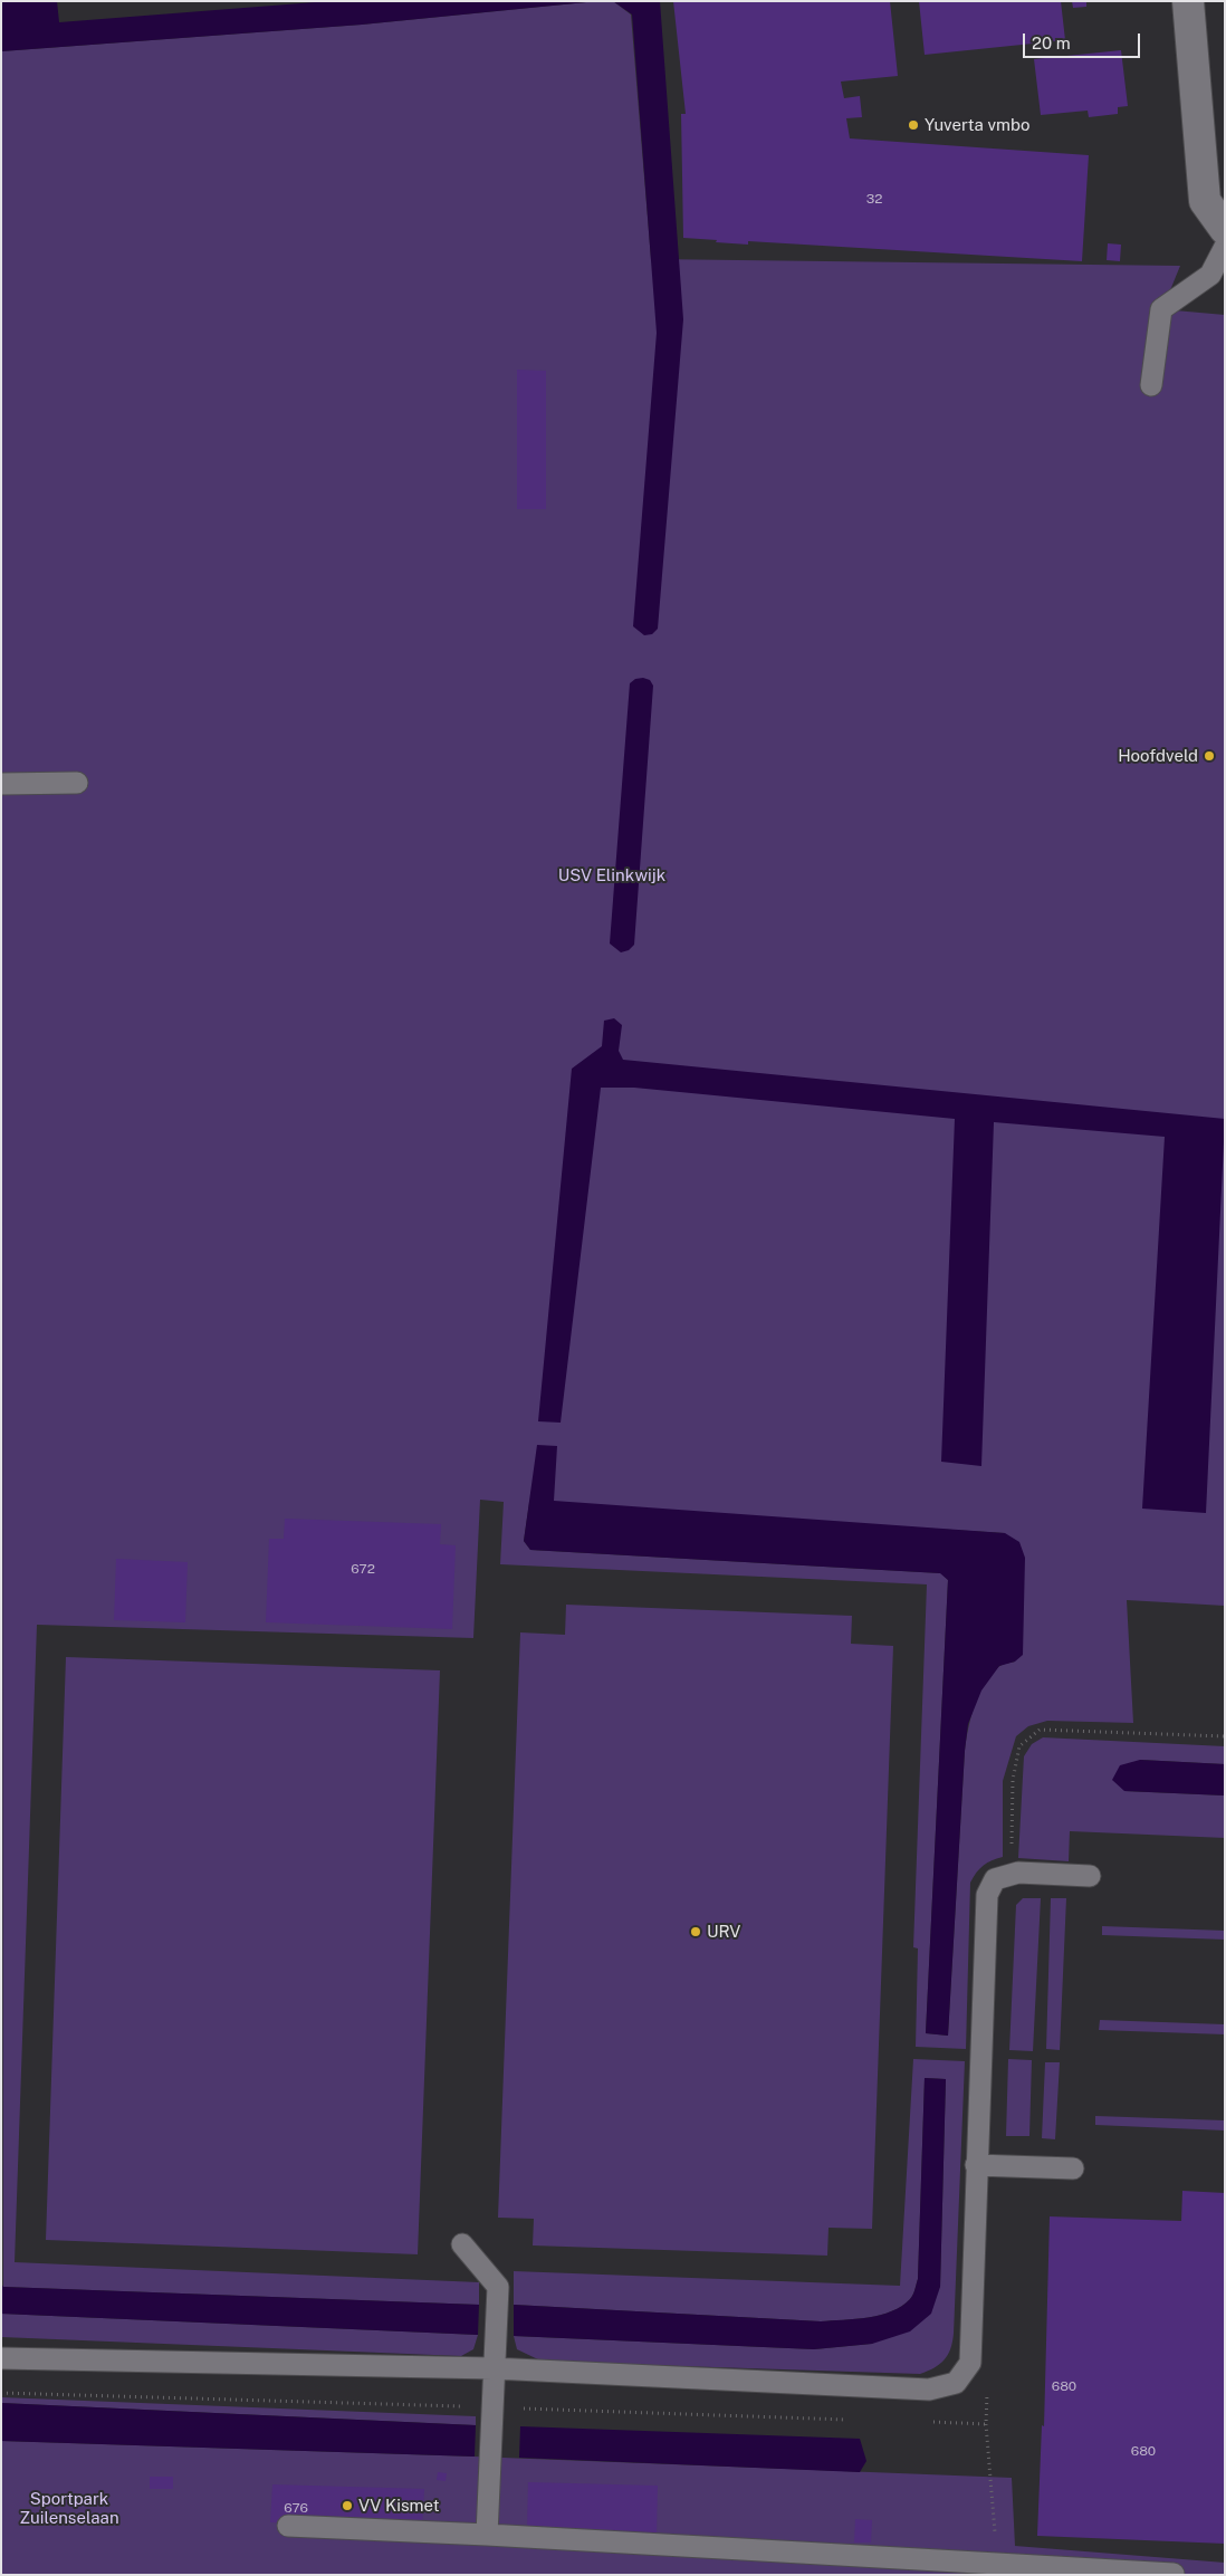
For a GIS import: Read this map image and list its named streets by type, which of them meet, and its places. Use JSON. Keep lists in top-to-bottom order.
{
  "parks": ["USV Elinkwijk", "Sportpark Zuilenselaan"],
  "places": [
    "Yuverta vmbo",
    "Hoofdveld",
    "URV",
    "VV Kismet"
  ],
  "house_numbers": [
    "32",
    "672",
    "680",
    "680",
    "676"
  ],
  "scale_bar": "20 m"
}
